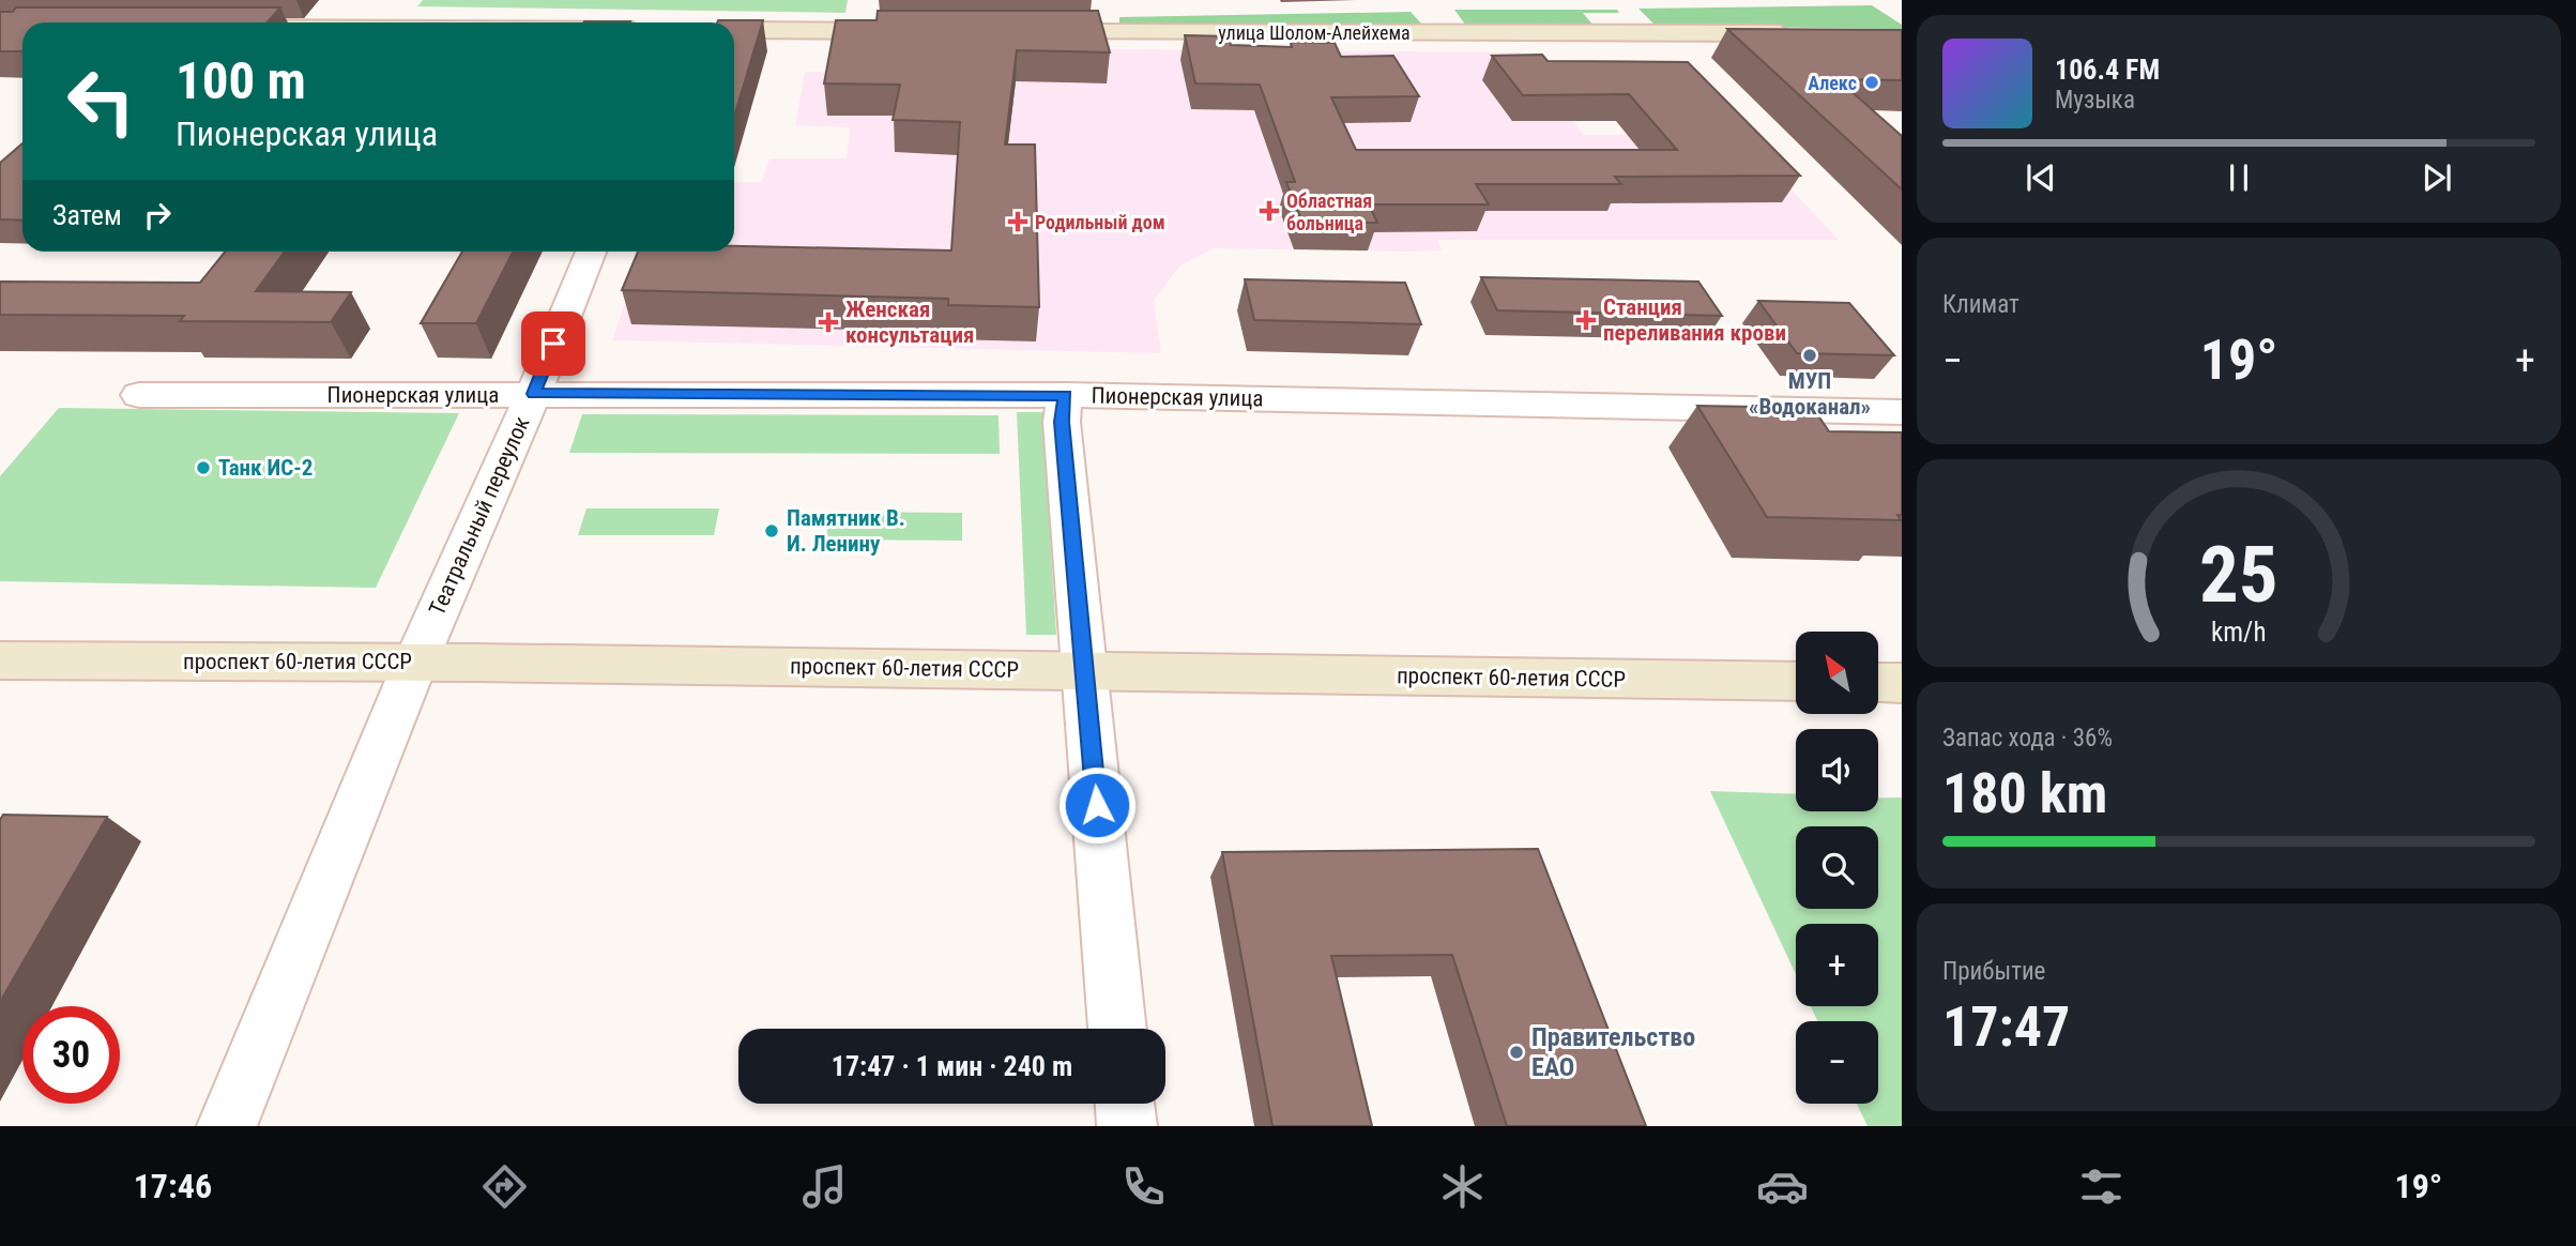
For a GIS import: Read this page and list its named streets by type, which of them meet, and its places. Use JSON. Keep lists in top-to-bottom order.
{
  "streets": {
    "main road": ["улица Шолом-Алейхема", "проспект 60-летия СССР"],
    "street": ["Пионерская улица", "Театральный переулок"]
  },
  "crossings": [
    ["Пионерская улица", "Театральный переулок"],
    ["Театральный переулок", "проспект 60-летия СССР"]
  ],
  "places": {
    "other": [
      "Алекс",
      "МУП «Водоканал»",
      "Танк ИС-2",
      "Памятник В. И. Ленину",
      "Правительство ЕАО"
    ],
    "health": [
      "Областная больница",
      "Родильный дом",
      "Станция переливания крови",
      "Женская консультация"
    ]
  },
  "north": "top left",
  "page": {
    "turn": ["100 m", "Пионерская улица"],
    "song": ["106.4 FM", "Музыка"],
    "then": "Затем",
    "tile": [
      "Климат",
      ["Запас хода · 36%", "180 km"],
      ["Прибытие", "17:47"]
    ],
    "heat": ["−", "19°", "+"],
    "map_buttons": ["+", "−"],
    "limit": "30",
    "trip": "17:47 · 1 мин · 240 m",
    "tabs": ["17:46", "19°"],
    "gauge": ["25", "km/h"]
  }
}
